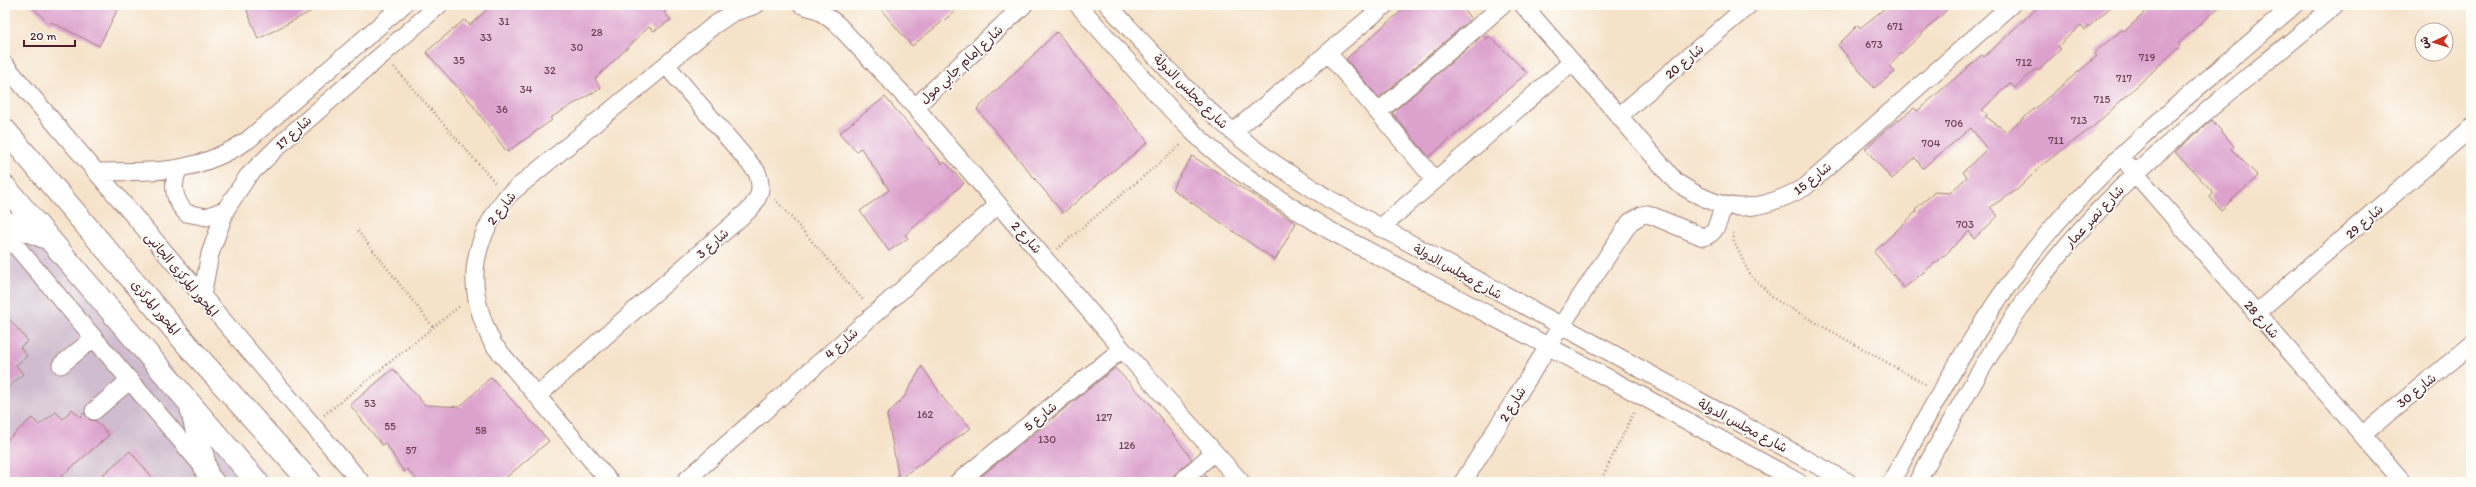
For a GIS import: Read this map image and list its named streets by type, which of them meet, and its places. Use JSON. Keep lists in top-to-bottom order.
{
  "streets": {
    "main road": ["المحور المركزى"],
    "street": [
      "شارع 20",
      "شارع إمام جابي مول",
      "شارع مجلس الدولة",
      "شارع 17",
      "شارع 15",
      "شارع 2",
      "شارع نصر عمار",
      "شارع 29",
      "شارع 3",
      "المحور المركزى الجانبى",
      "شارع 28",
      "شارع 4",
      "شارع 30",
      "شارع 5"
    ]
  },
  "crossings": [
    ["شارع 20", "شارع 15"],
    ["شارع إمام جابي مول", "شارع 2"],
    ["شارع مجلس الدولة", "شارع 2"],
    ["شارع 17", "المحور المركزى الجانبى"],
    ["شارع 15", "شارع 2"],
    ["شارع 2", "شارع 3"],
    ["شارع 2", "شارع 4"],
    ["شارع 2", "شارع 5"],
    ["شارع نصر عمار", "شارع 28"],
    ["شارع 29", "شارع 28"],
    ["شارع 28", "شارع 30"]
  ],
  "house_numbers": [
    "31",
    "671",
    "28",
    "33",
    "673",
    "30",
    "719",
    "35",
    "712",
    "32",
    "717",
    "34",
    "715",
    "36",
    "713",
    "706",
    "711",
    "704",
    "703",
    "53",
    "162",
    "127",
    "55",
    "58",
    "130",
    "126",
    "57"
  ],
  "scale_bar": "20 m",
  "north": "left"
}
